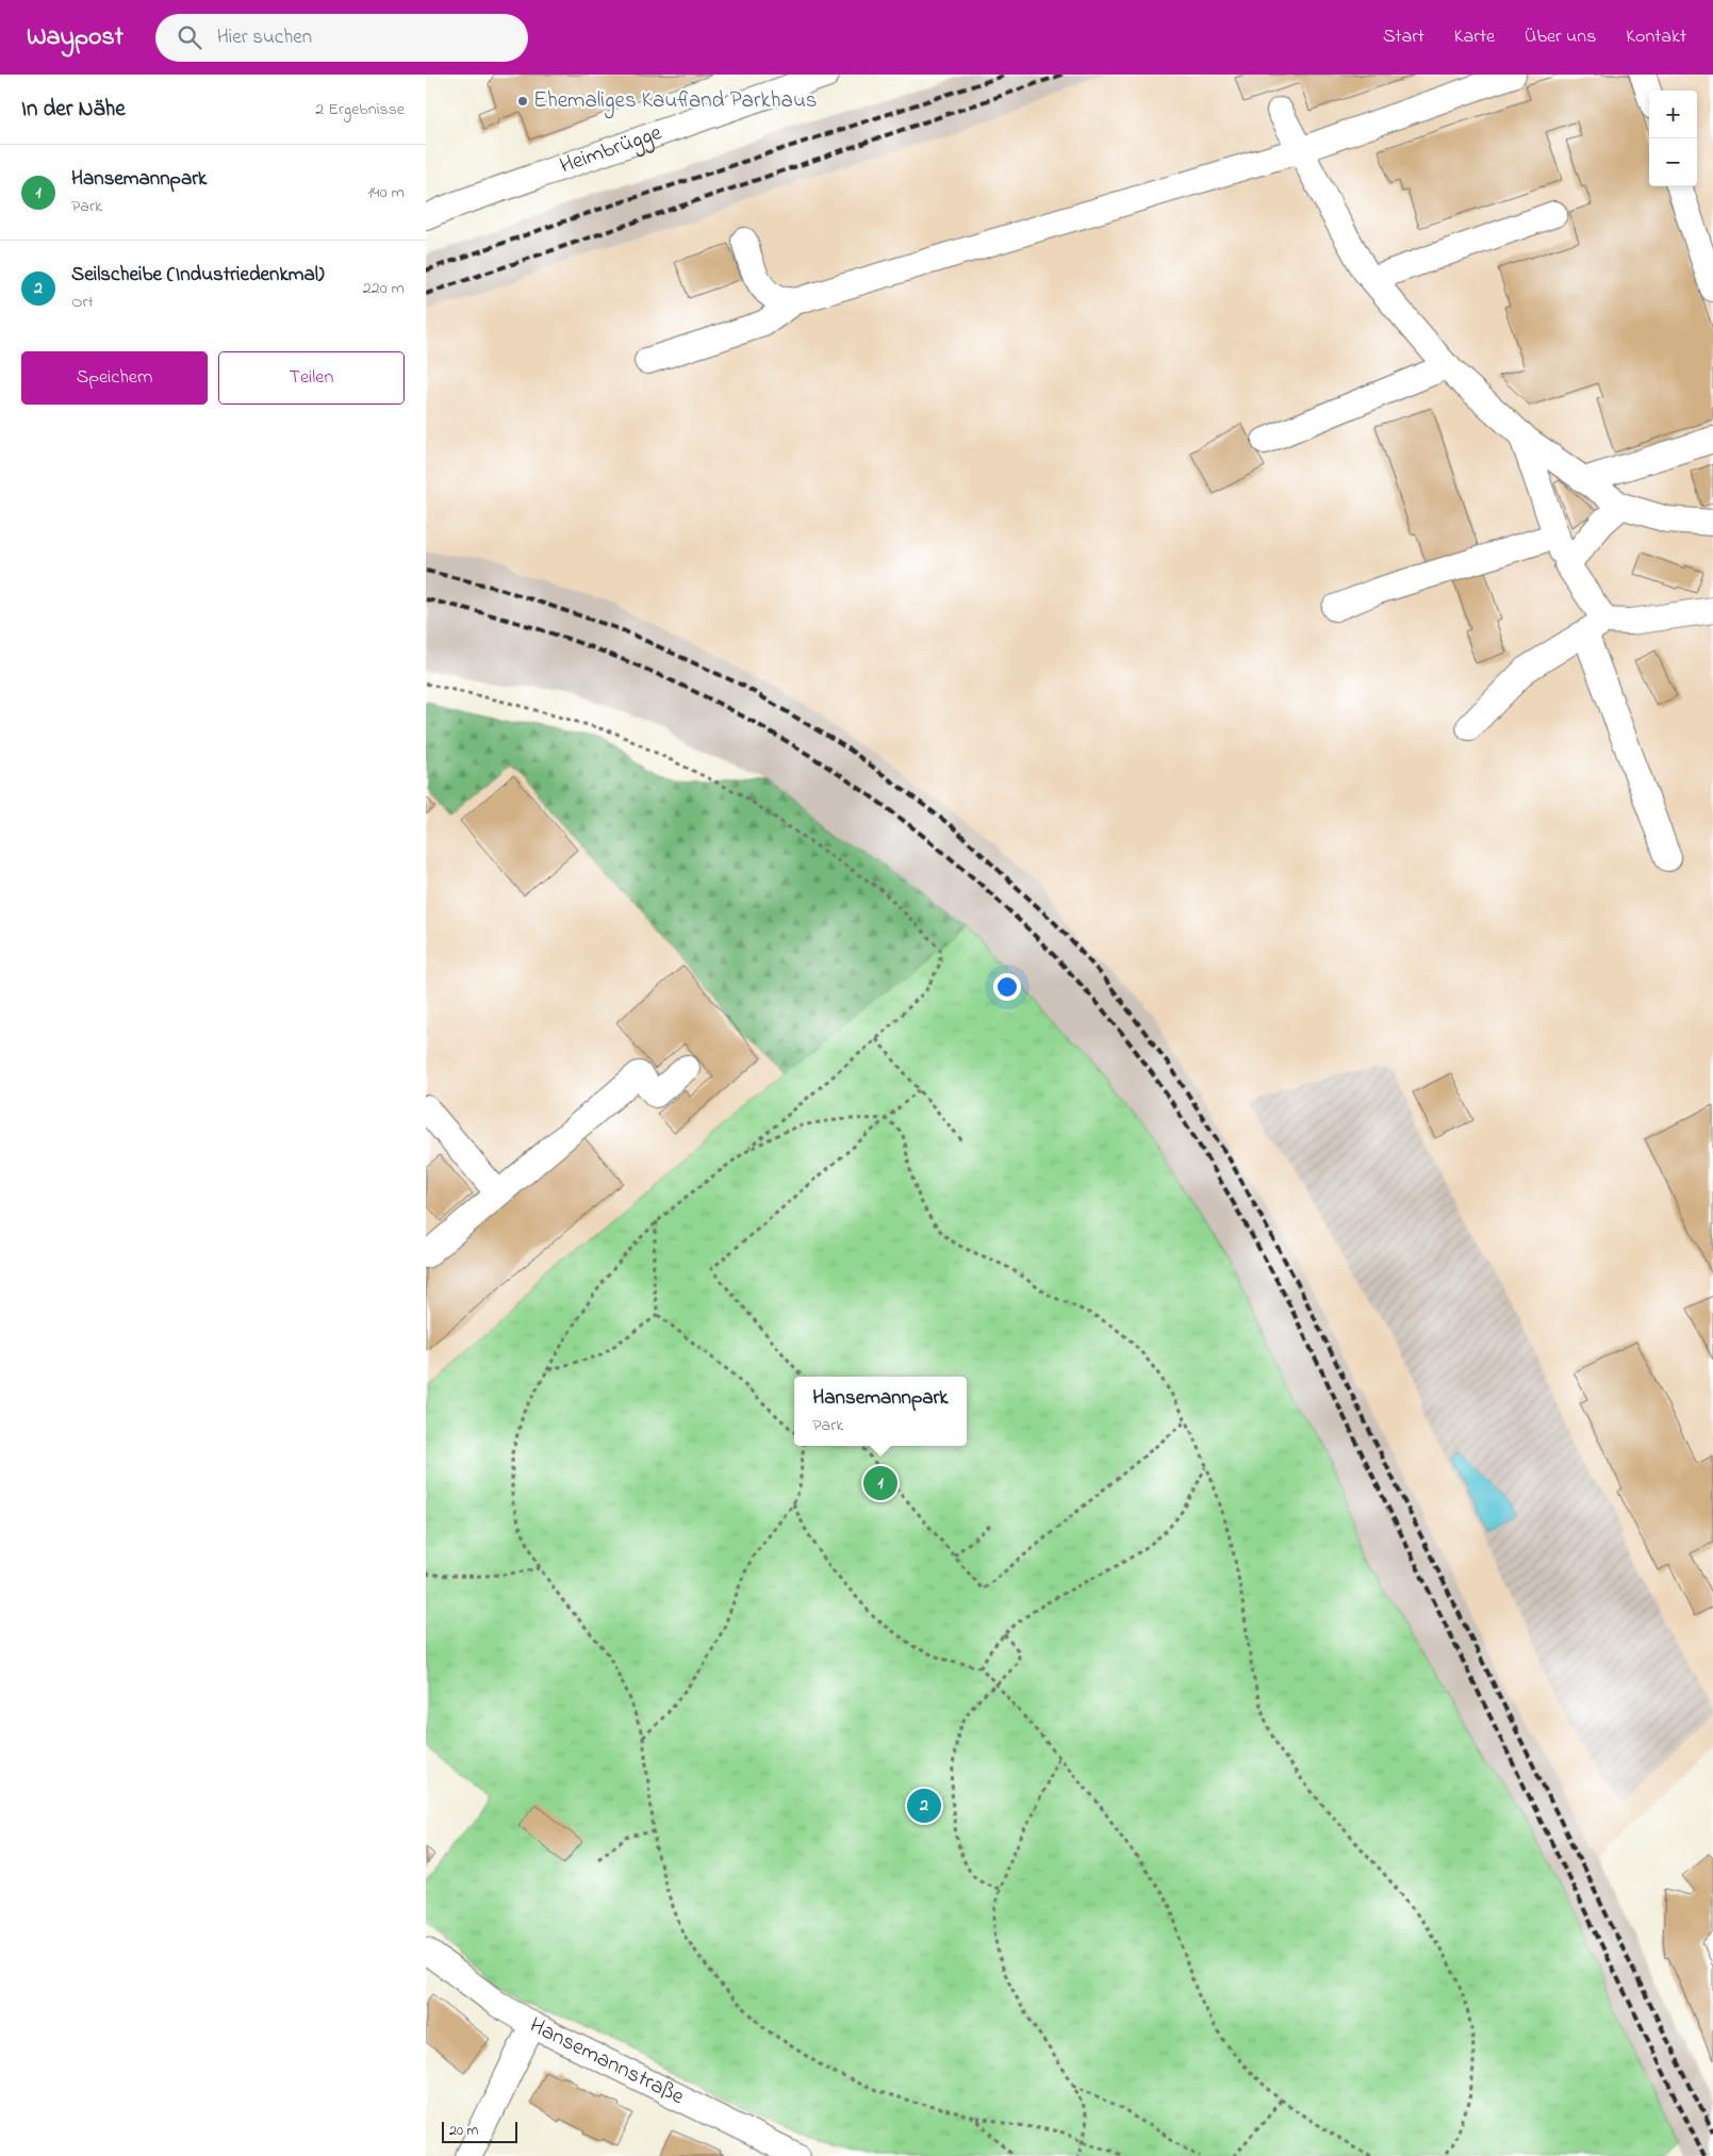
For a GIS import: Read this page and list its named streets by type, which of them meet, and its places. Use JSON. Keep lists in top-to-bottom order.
{
  "streets": {
    "street": ["Heimbrügge", "Hansemannstraße"]
  },
  "places": ["Ehemaliges Kaufland Parkhaus"],
  "scale_bar": "20 m",
  "page": {
    "header": "Waypost",
    "search": "Hier suchen",
    "nav": [
      "Start",
      "Karte",
      "Über uns",
      "Kontakt"
    ],
    "heading": ["In der Nähe", "2 Ergebnisse"],
    "map_buttons": ["+", "−"],
    "list": [
      {
        "mark": "1",
        "name": "Hansemannpark",
        "note": "Park",
        "value": "140 m"
      },
      {
        "mark": "2",
        "name": "Seilscheibe (Industriedenkmal)",
        "note": "Ort",
        "value": "220 m"
      }
    ],
    "buttons": ["Speichern", "Teilen"],
    "popup": ["Hansemannpark", "Park"],
    "pins": ["1", "2"],
    "scale": "20 m"
  }
}
